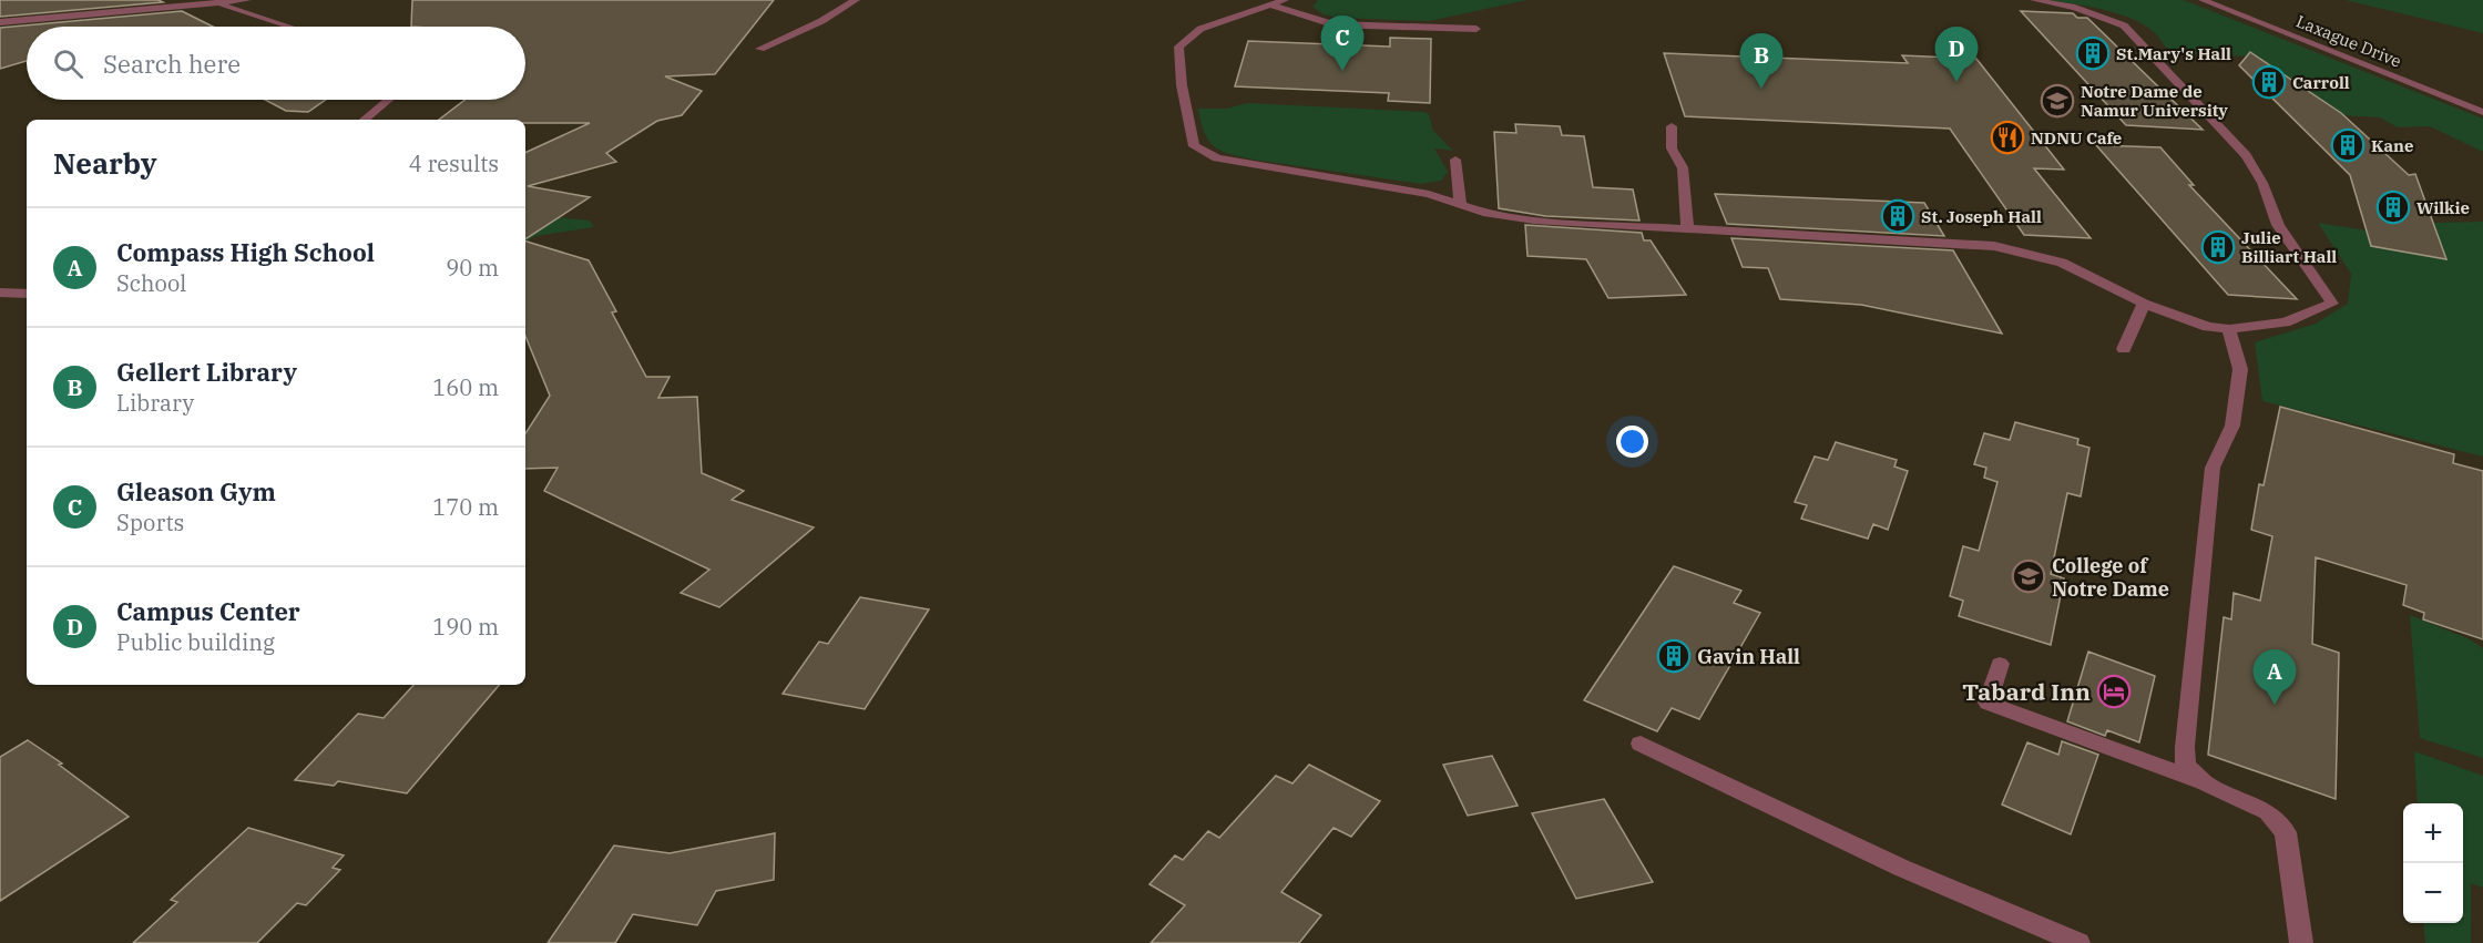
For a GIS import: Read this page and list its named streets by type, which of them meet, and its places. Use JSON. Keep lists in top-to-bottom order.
{
  "streets": {
    "street": ["Laxague Drive"]
  },
  "places": {
    "building": [
      "St.Mary's Hall",
      "Carroll",
      "Kane",
      "Wilkie",
      "St. Joseph Hall",
      "Julie Billiart Hall",
      "Gavin Hall"
    ],
    "school or university": ["Notre Dame de Namur University", "College of Notre Dame"],
    "restaurant": ["NDNU Cafe"],
    "hotel": ["Tabard Inn"]
  },
  "page": {
    "pins": [
      "C",
      "D",
      "B",
      "A"
    ],
    "search": "Search here",
    "heading": ["Nearby", "4 results"],
    "list": [
      {
        "mark": "A",
        "name": "Compass High School",
        "note": "School",
        "value": "90 m"
      },
      {
        "mark": "B",
        "name": "Gellert Library",
        "note": "Library",
        "value": "160 m"
      },
      {
        "mark": "C",
        "name": "Gleason Gym",
        "note": "Sports",
        "value": "170 m"
      },
      {
        "mark": "D",
        "name": "Campus Center",
        "note": "Public building",
        "value": "190 m"
      }
    ],
    "map_buttons": ["+", "−"]
  }
}
